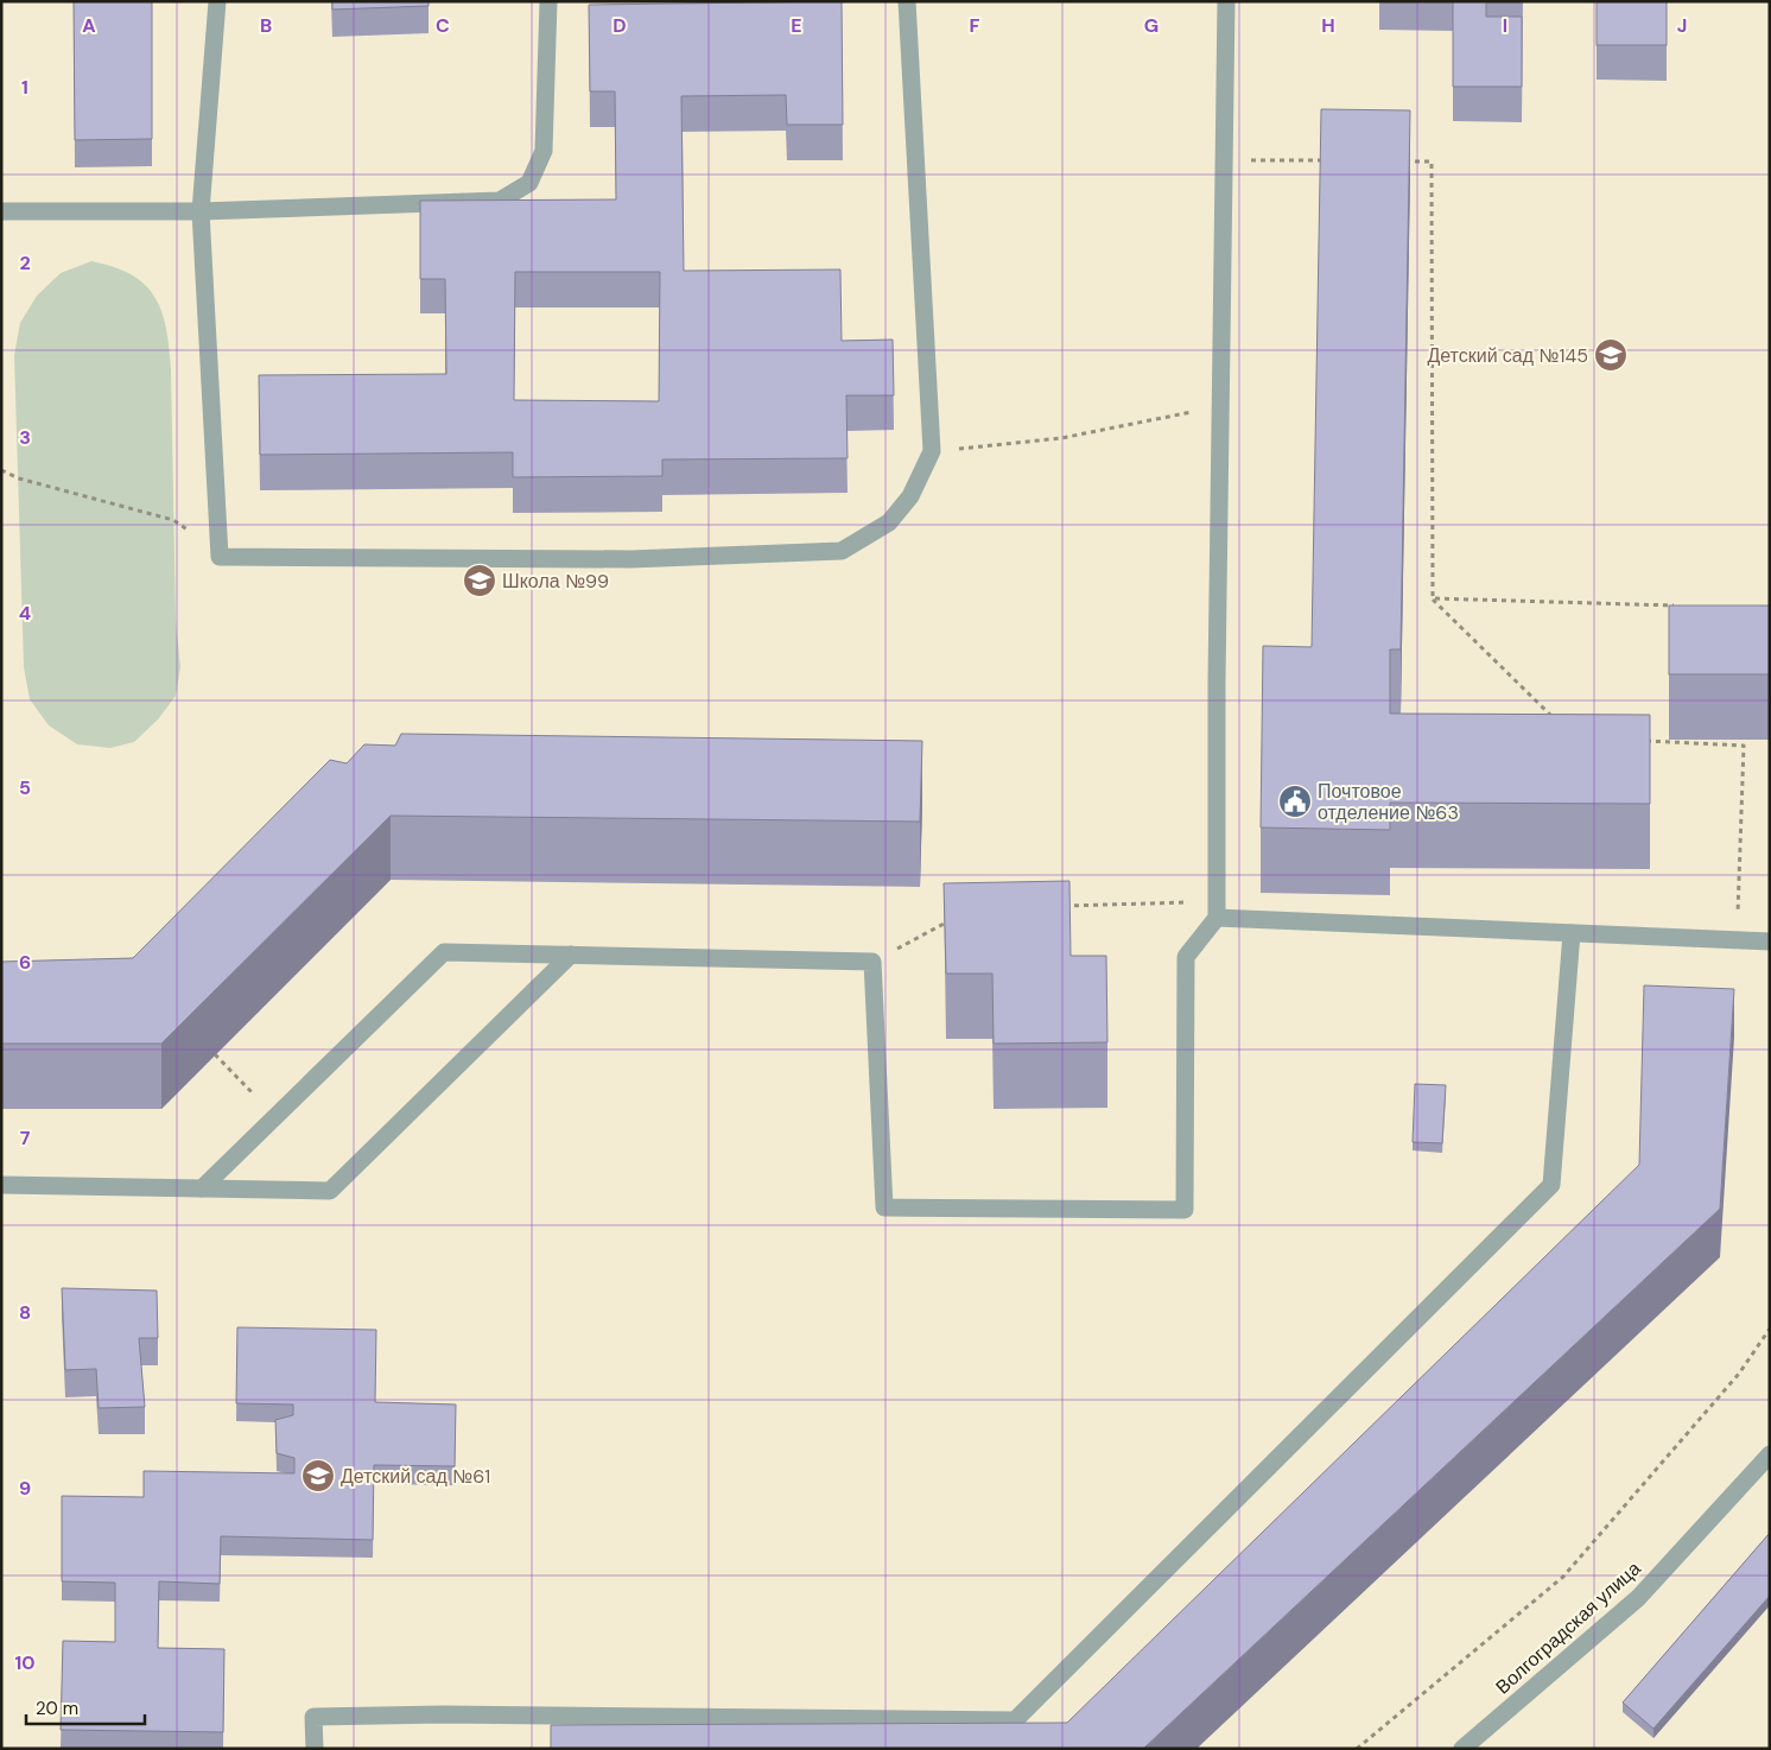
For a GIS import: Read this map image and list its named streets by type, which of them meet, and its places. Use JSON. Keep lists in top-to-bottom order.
{
  "streets": {
    "street": ["Волгоградская улица"]
  },
  "places": {
    "school or university": ["Детский сад №145", "Школа №99", "Детский сад №61"],
    "public building": ["Почтовое отделение №63"]
  },
  "scale_bar": "20 m",
  "grid": {
    "columns": [
      "A",
      "B",
      "C",
      "D",
      "E",
      "F",
      "G",
      "H",
      "I",
      "J"
    ],
    "rows": [
      "1",
      "2",
      "3",
      "4",
      "5",
      "6",
      "7",
      "8",
      "9",
      "10"
    ]
  }
}
